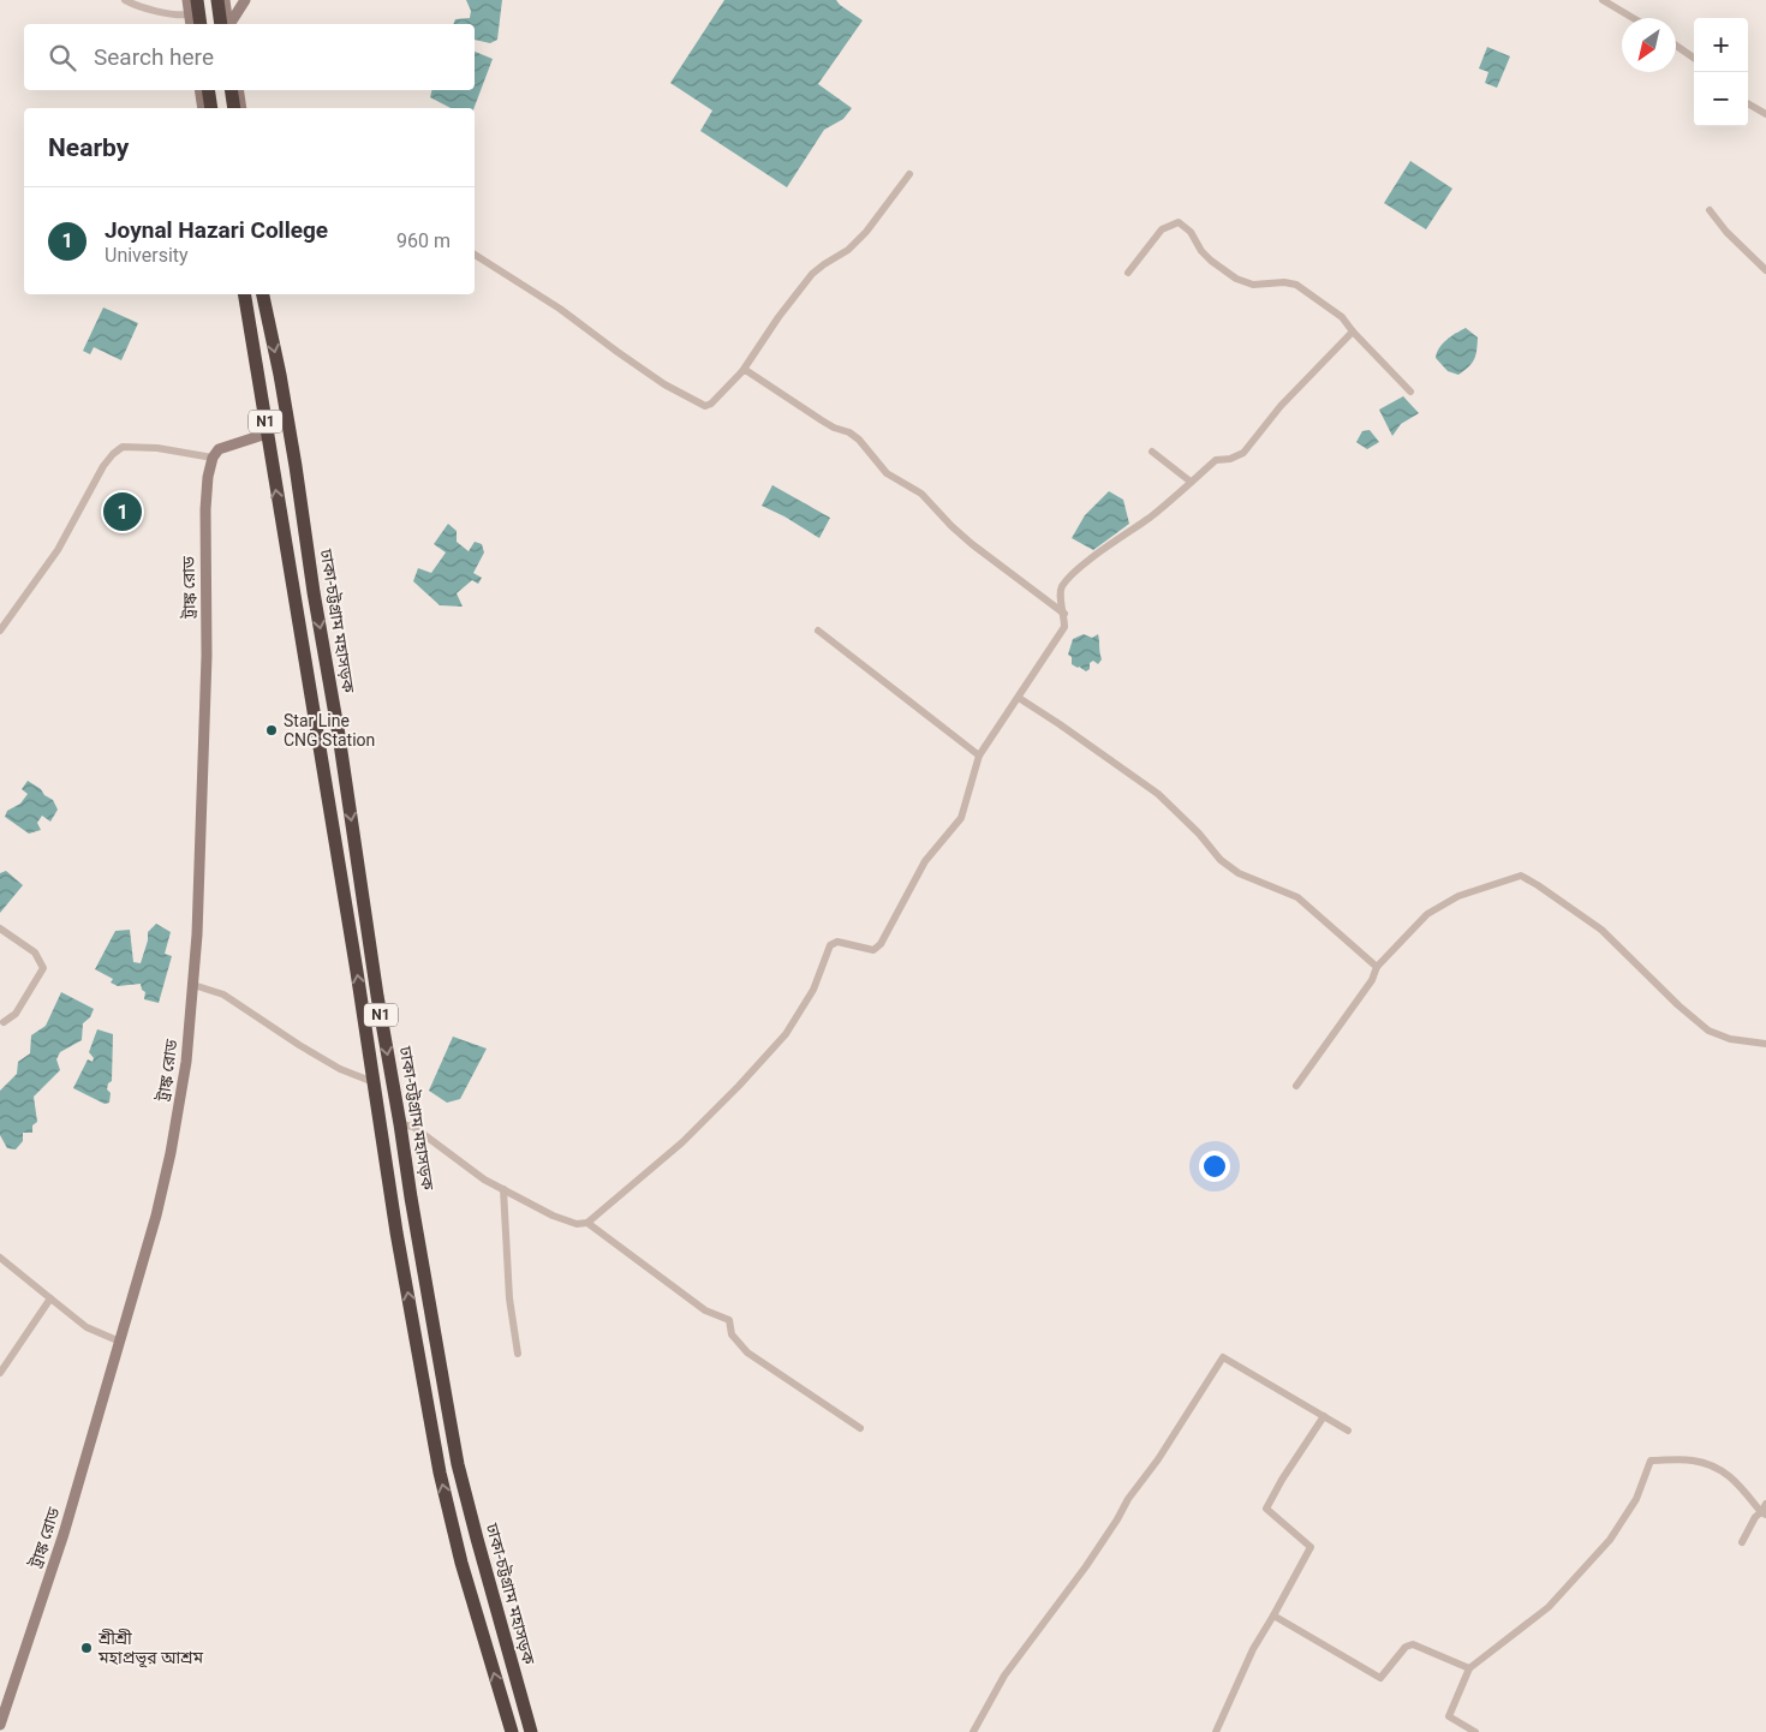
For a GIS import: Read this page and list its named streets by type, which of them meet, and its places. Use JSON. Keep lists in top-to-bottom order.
{
  "streets": {
    "highway": ["N1", "ঢাকা-চট্টগ্রাম মহাসড়ক"],
    "main road": ["ট্রাঙ্ক রোড"]
  },
  "places": ["Star Line CNG Station", "শ্রীশ্রী মহাপ্রভূর আশ্রম"],
  "north": "bottom left",
  "page": {
    "map_buttons": ["+", "−"],
    "search": "Search here",
    "heading": "Nearby",
    "list": [
      {
        "mark": "1",
        "name": "Joynal Hazari College",
        "note": "University",
        "value": "960 m"
      }
    ],
    "pins": "1"
  }
}
